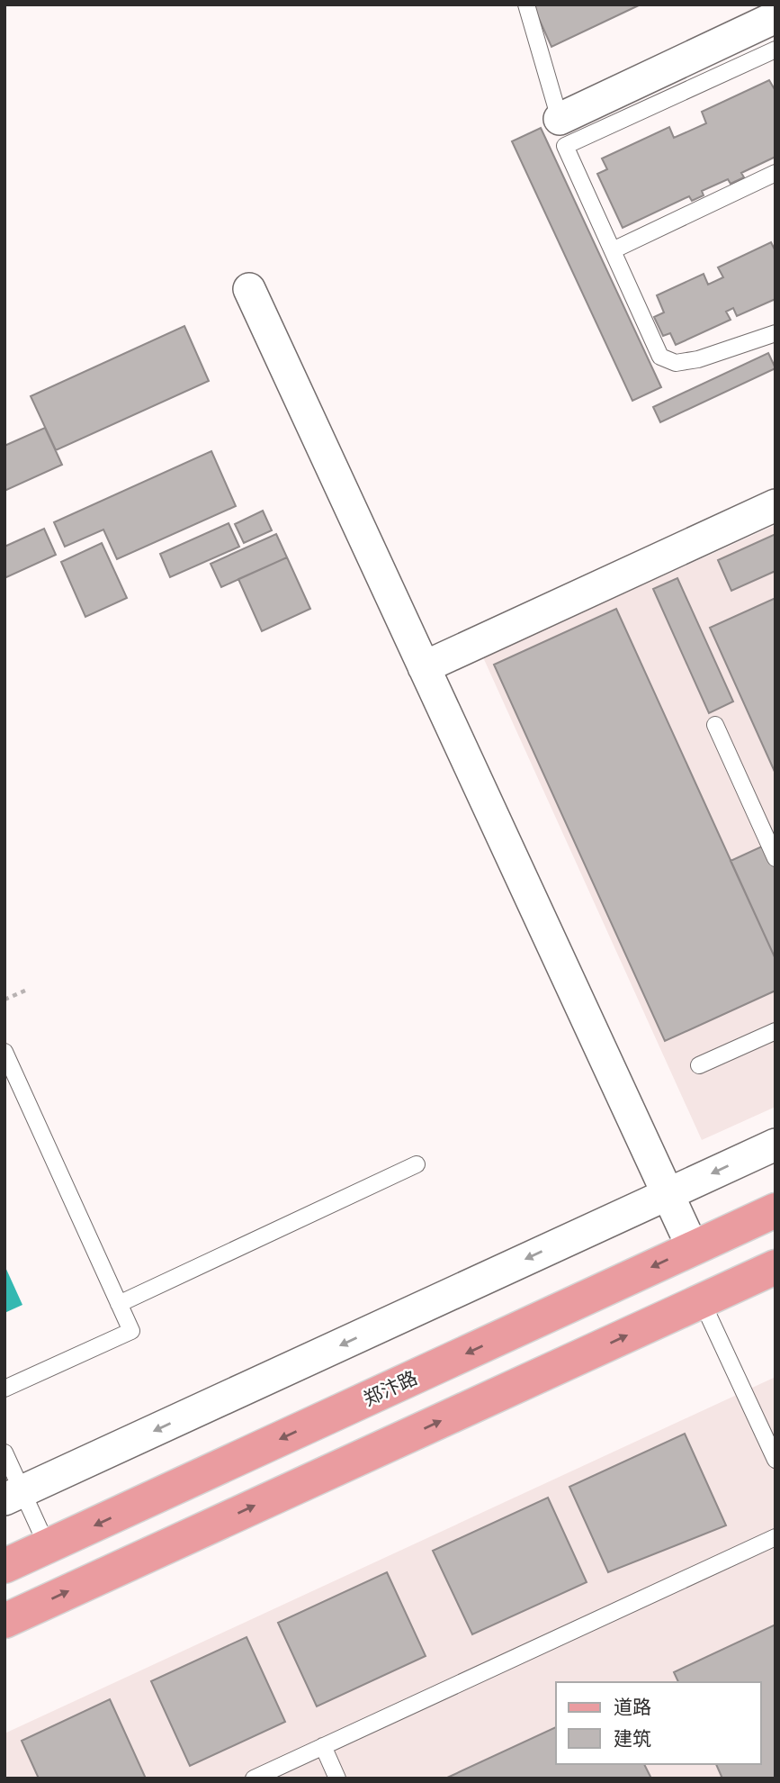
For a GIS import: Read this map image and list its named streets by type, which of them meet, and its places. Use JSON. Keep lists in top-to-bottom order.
{
  "streets": {
    "main road": ["郑汴路"]
  },
  "legend": ["道路", "建筑"]
}
